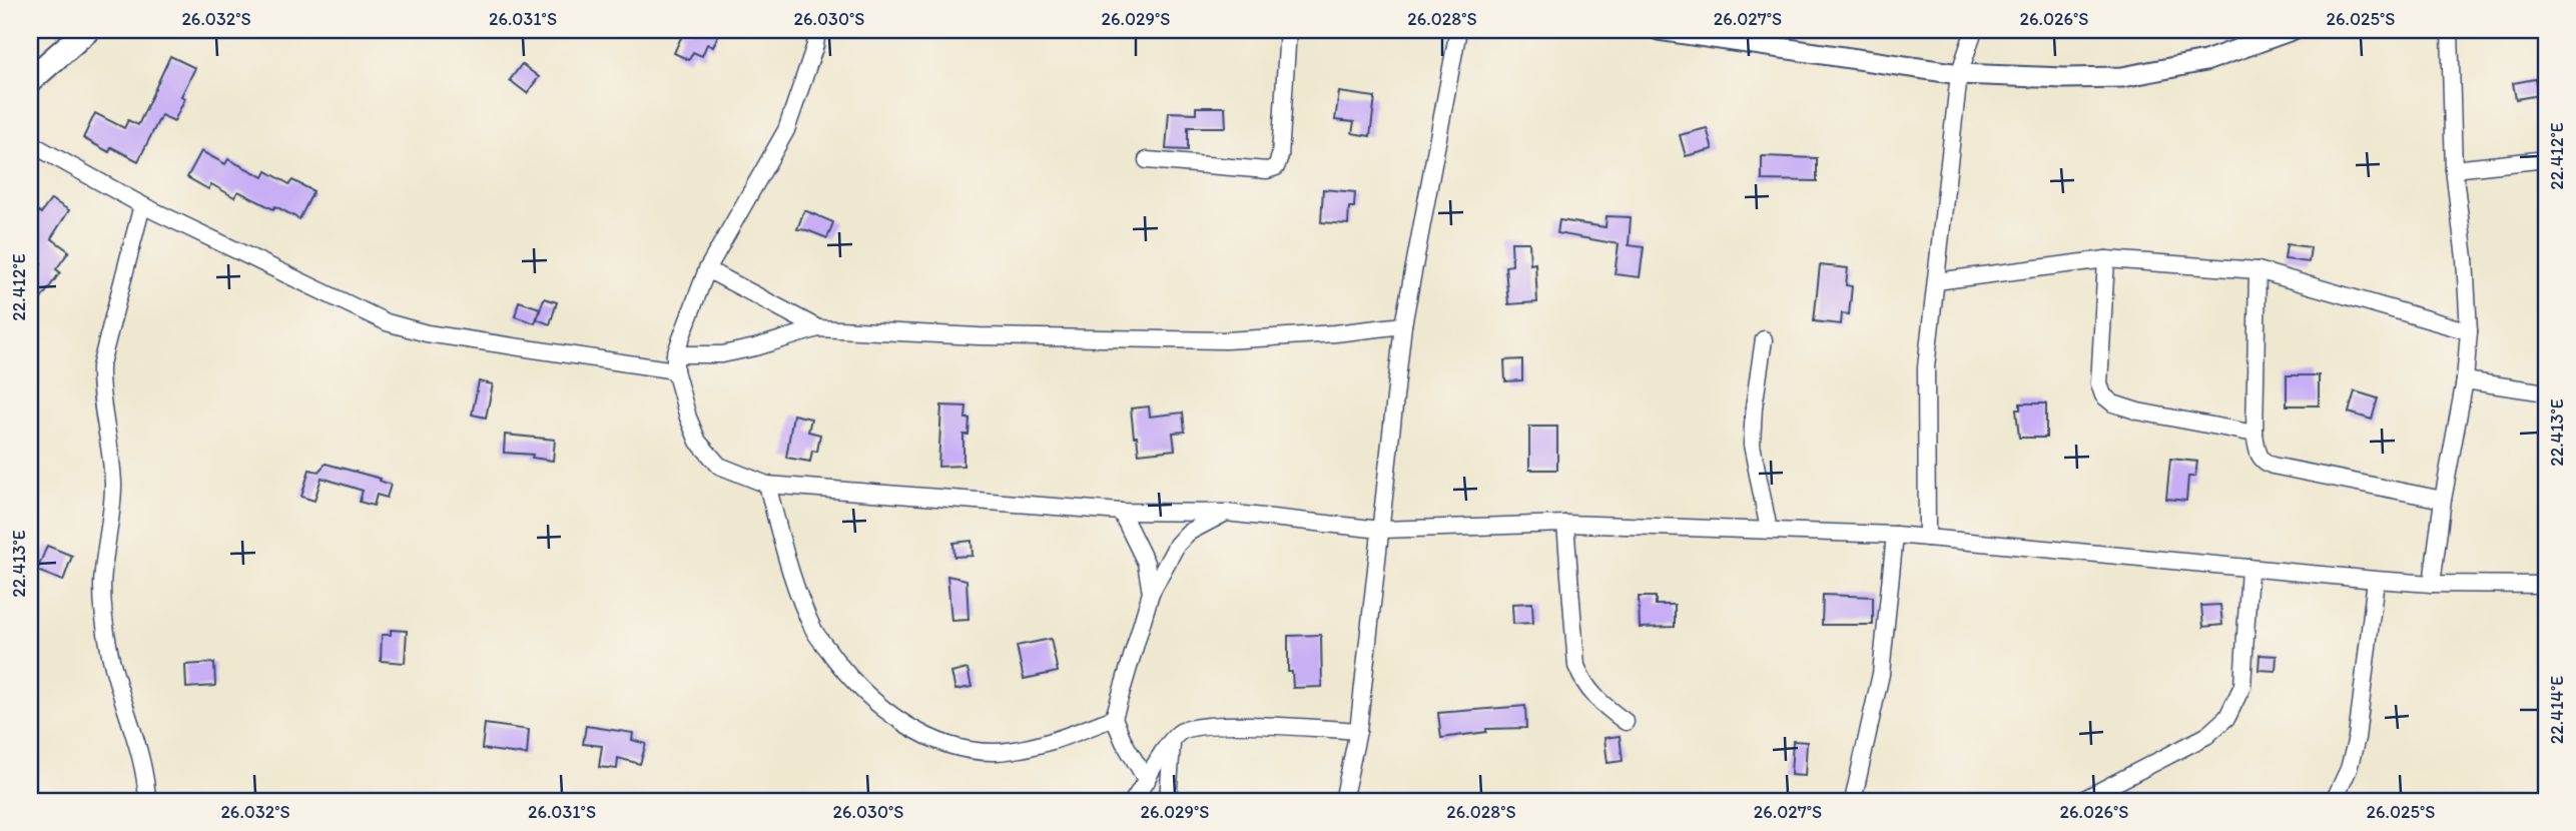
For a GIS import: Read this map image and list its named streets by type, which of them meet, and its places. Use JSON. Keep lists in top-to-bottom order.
{
  "coordinates": [
    "26.032°S",
    "26.031°S",
    "26.030°S",
    "26.029°S",
    "26.028°S",
    "26.027°S",
    "26.026°S",
    "26.025°S",
    "22.412°E",
    "22.413°E",
    "22.414°E"
  ]
}
